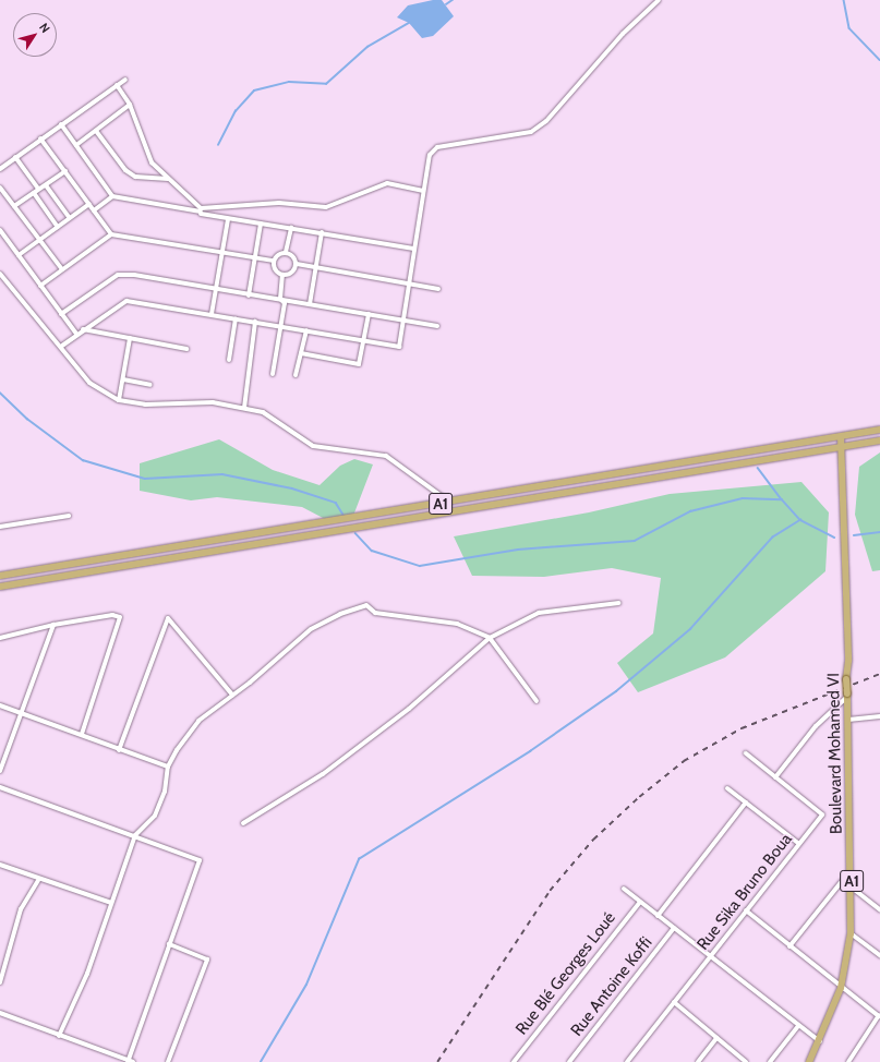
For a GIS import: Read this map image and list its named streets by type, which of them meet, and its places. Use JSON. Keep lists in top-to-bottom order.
{
  "streets": {
    "main road": ["A1", "Boulevard Mohamed VI"],
    "street": ["Rue Sika Bruno Boua", "Rue Blé Georges Loué", "Rue Antoine Koffi"]
  },
  "crossings": [
    ["A1", "Boulevard Mohamed VI"]
  ],
  "north": "top right"
}
